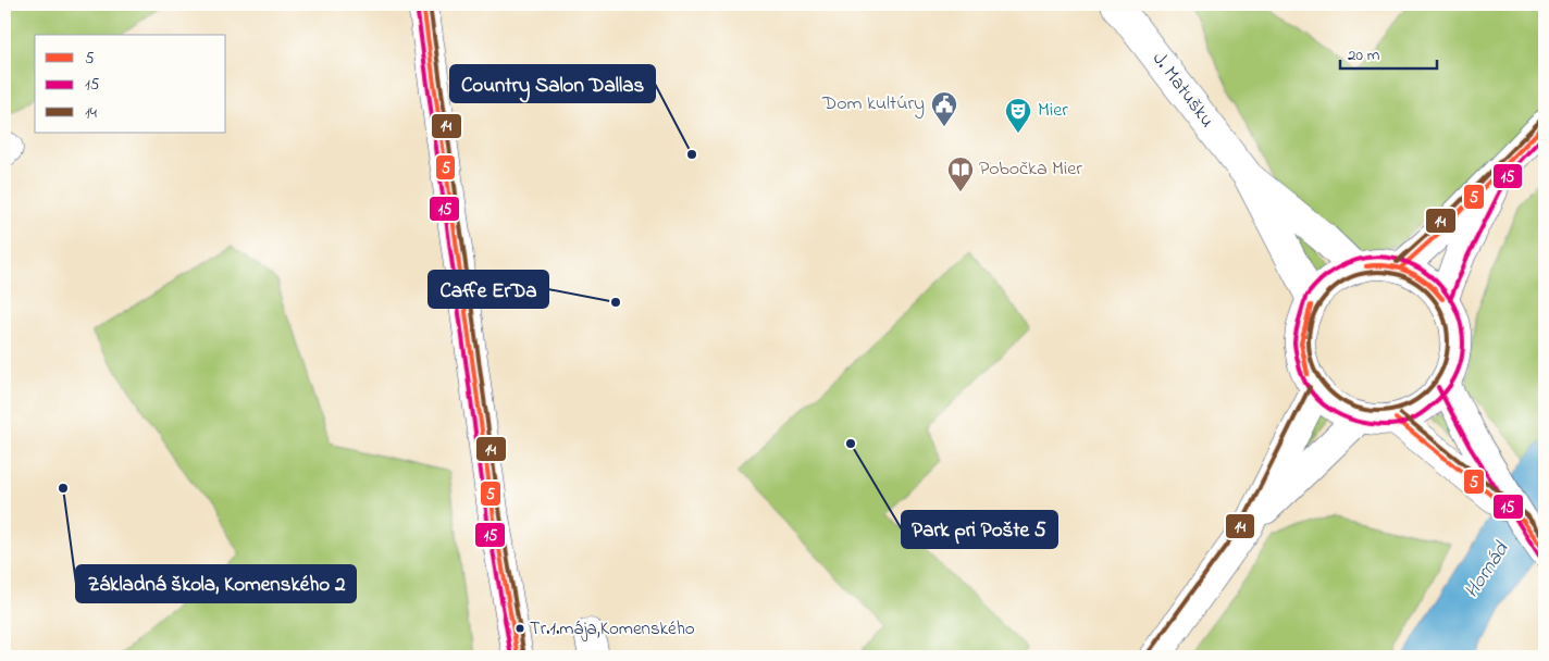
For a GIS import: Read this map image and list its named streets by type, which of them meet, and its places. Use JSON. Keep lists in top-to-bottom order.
{
  "streets": {
    "street": ["J. Matušku"]
  },
  "water": ["Hornád"],
  "places": {
    "public building": ["Dom kultúry"],
    "theatre": ["Mier"],
    "other": [
      "Country Salon Dallas",
      "Caffe ErDa",
      "Park pri Pošte 5",
      "Základná škola, Komenského 2",
      "Tr.1.mája,Komenského"
    ],
    "library": ["Pobočka Mier"]
  },
  "lines": ["transit line 5", "transit line 14", "transit line 15"],
  "legend": ["5", "15", "14"],
  "scale_bar": "20 m"
}
